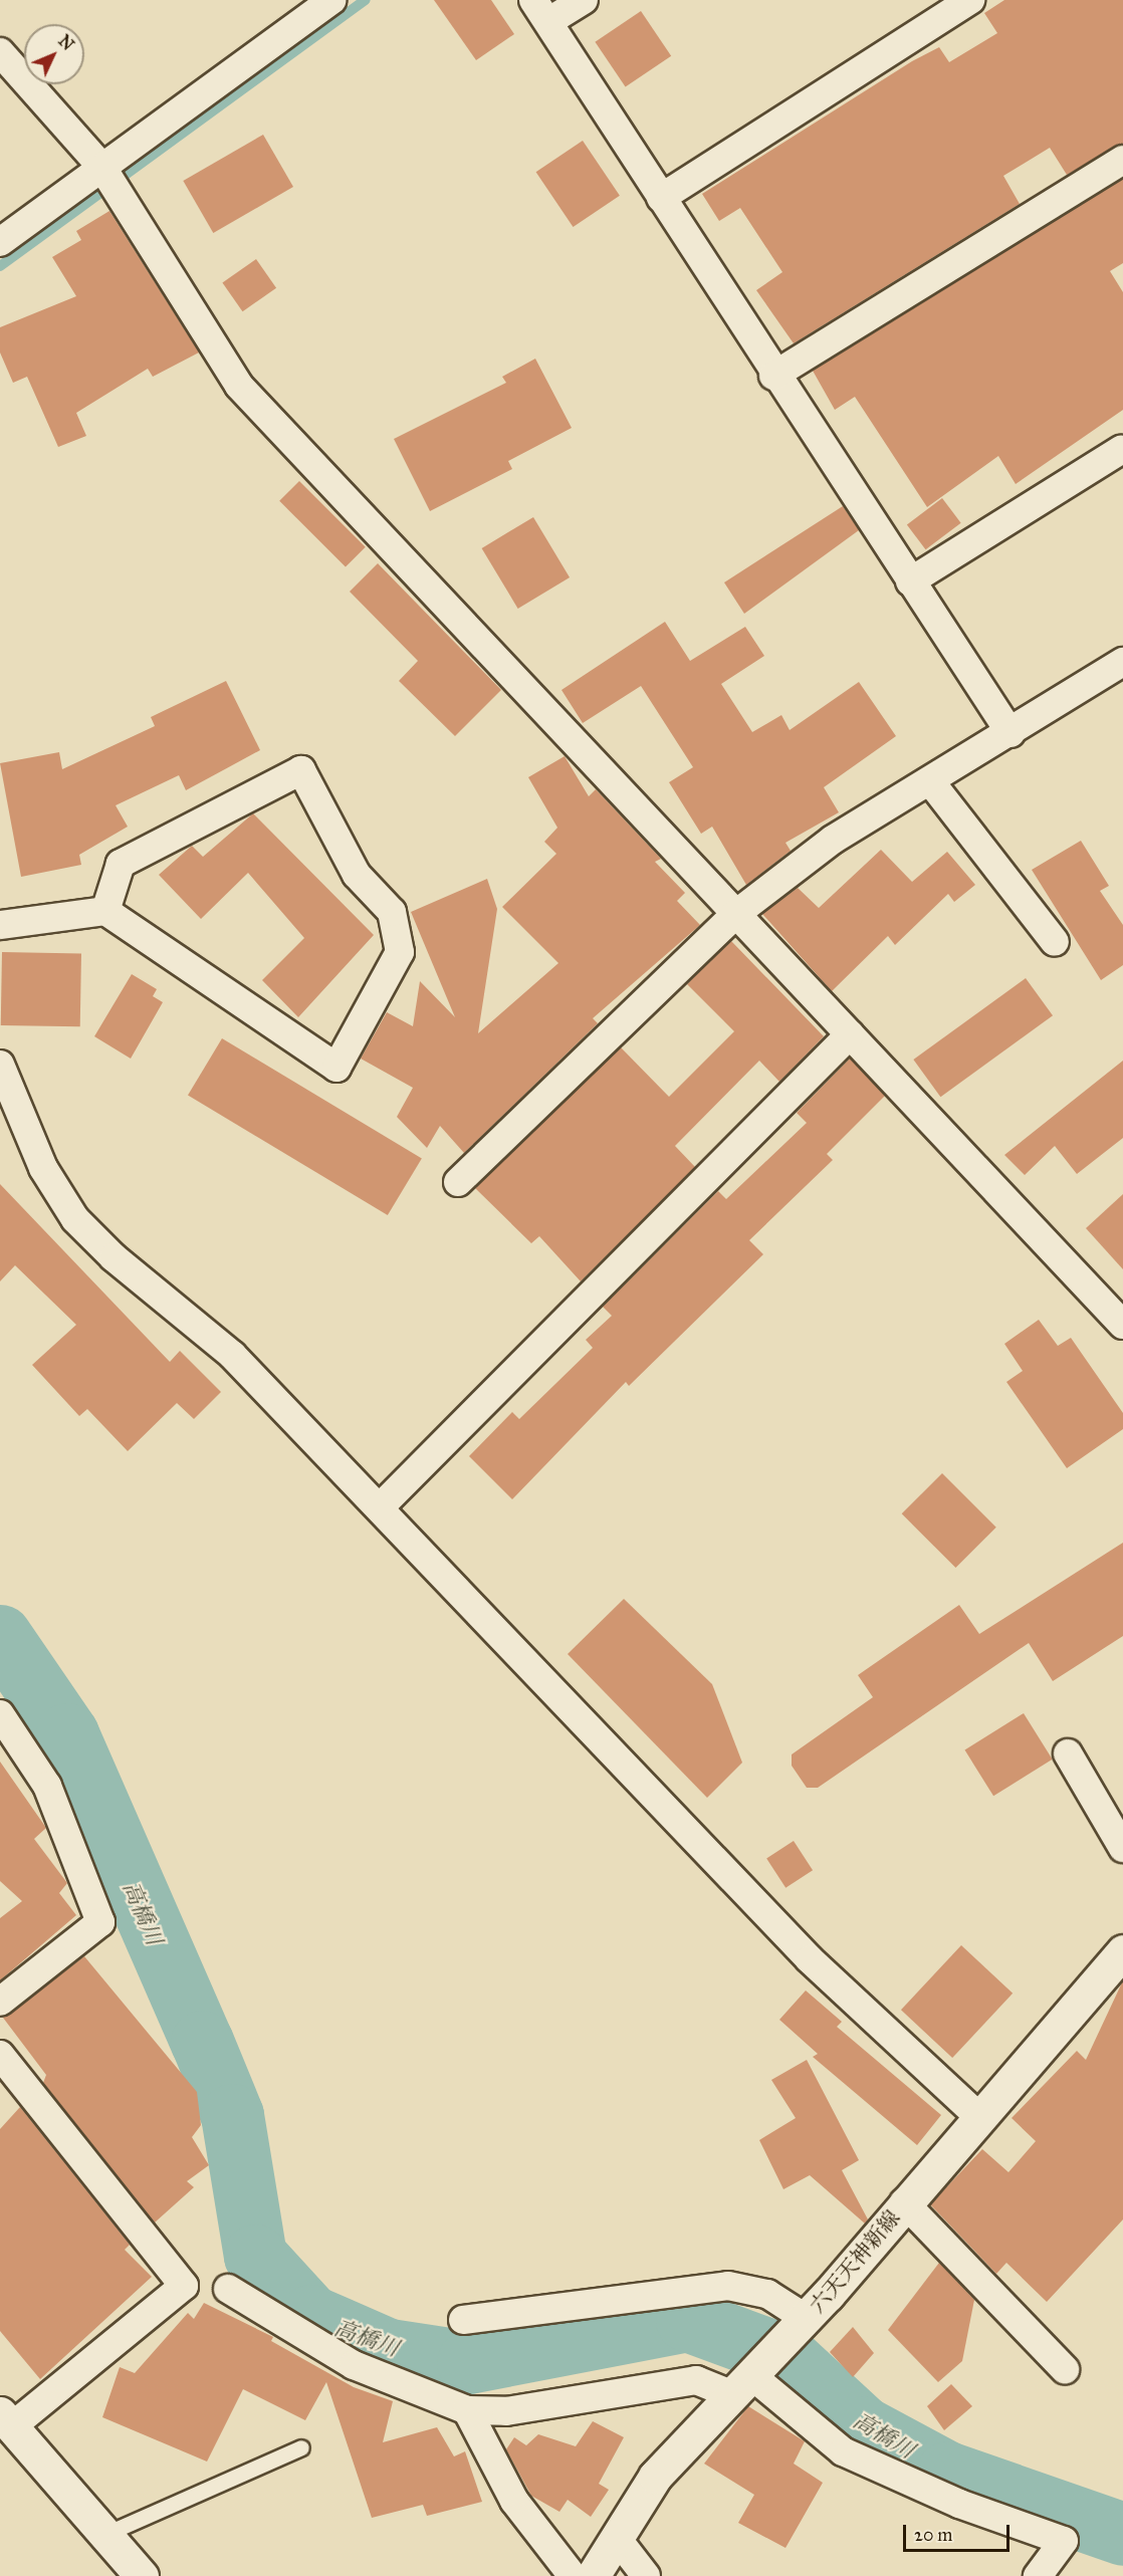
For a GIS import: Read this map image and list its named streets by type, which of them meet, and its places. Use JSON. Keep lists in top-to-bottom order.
{
  "streets": {
    "main road": ["六天天神新線"]
  },
  "water": ["高橋川"],
  "scale_bar": "20 m",
  "north": "top right"
}
